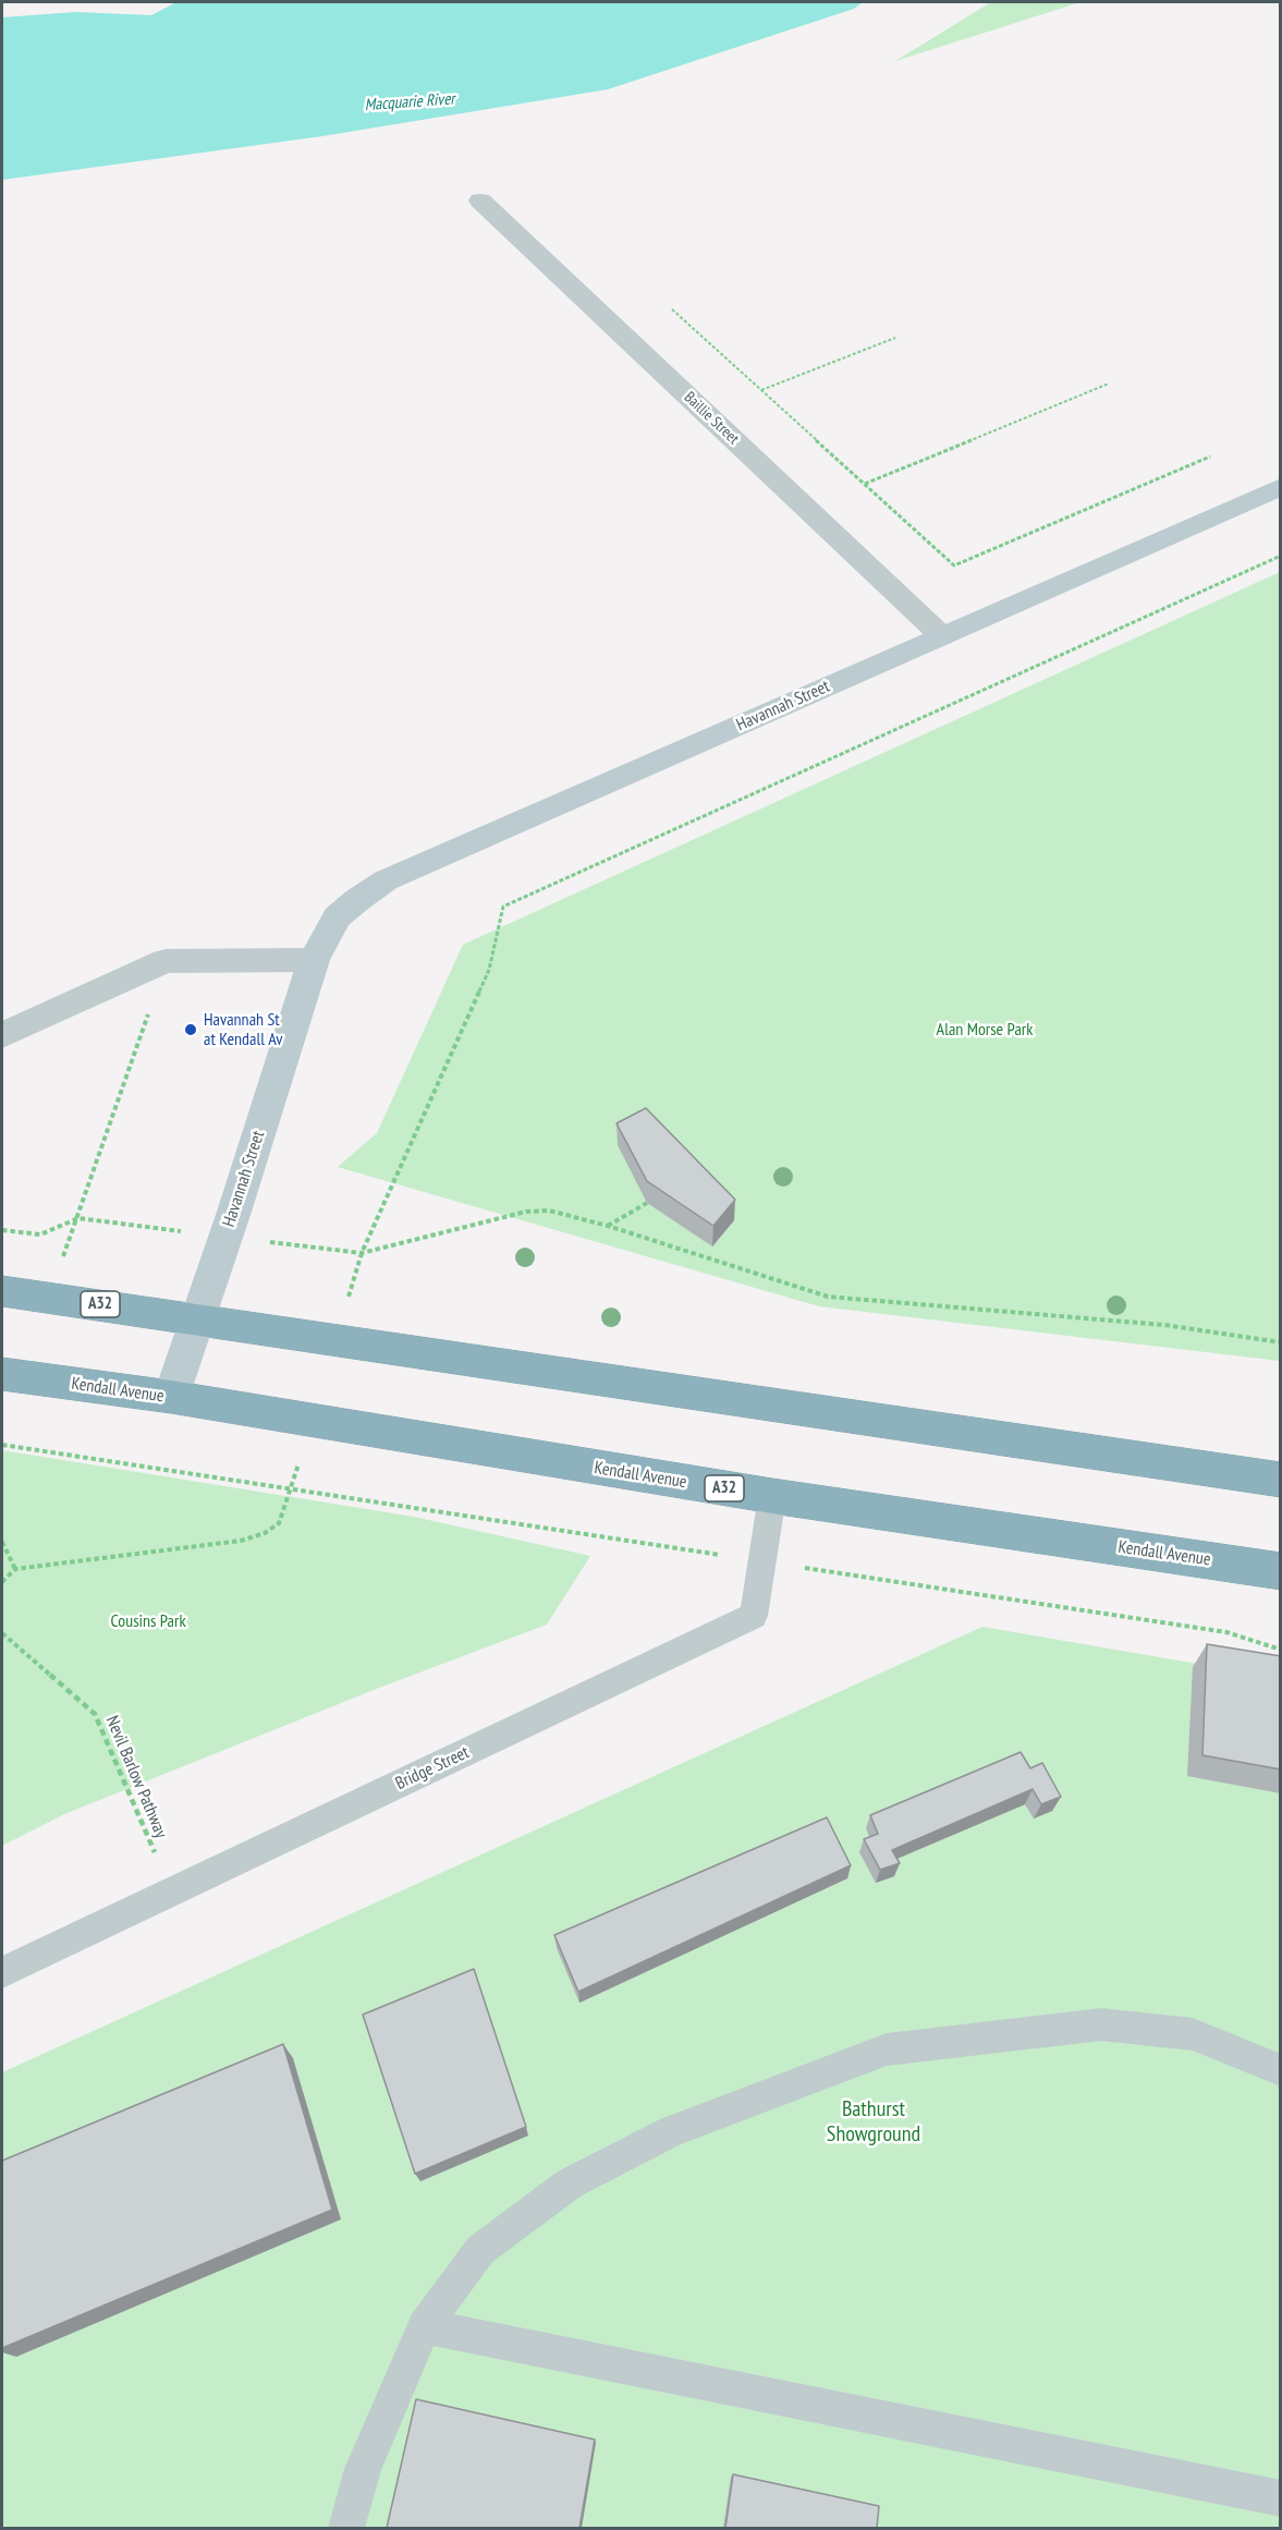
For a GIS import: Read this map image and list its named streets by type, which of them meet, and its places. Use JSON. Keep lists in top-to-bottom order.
{
  "streets": {
    "highway": ["A32", "Kendall Avenue"],
    "street": ["Baillie Street", "Havannah Street"],
    "lane": ["Bridge Street"],
    "path": ["Nevil Barlow Pathway"]
  },
  "crossings": [
    ["Baillie Street", "Havannah Street"],
    ["Havannah Street", "A32"],
    ["Havannah Street", "Kendall Avenue"],
    ["Kendall Avenue", "Bridge Street"],
    ["Bridge Street", "Nevil Barlow Pathway"]
  ],
  "water": ["Macquarie River"],
  "parks": ["Alan Morse Park", "Cousins Park", "Bathurst Showground"],
  "places": ["Havannah St at Kendall Av"]
}
